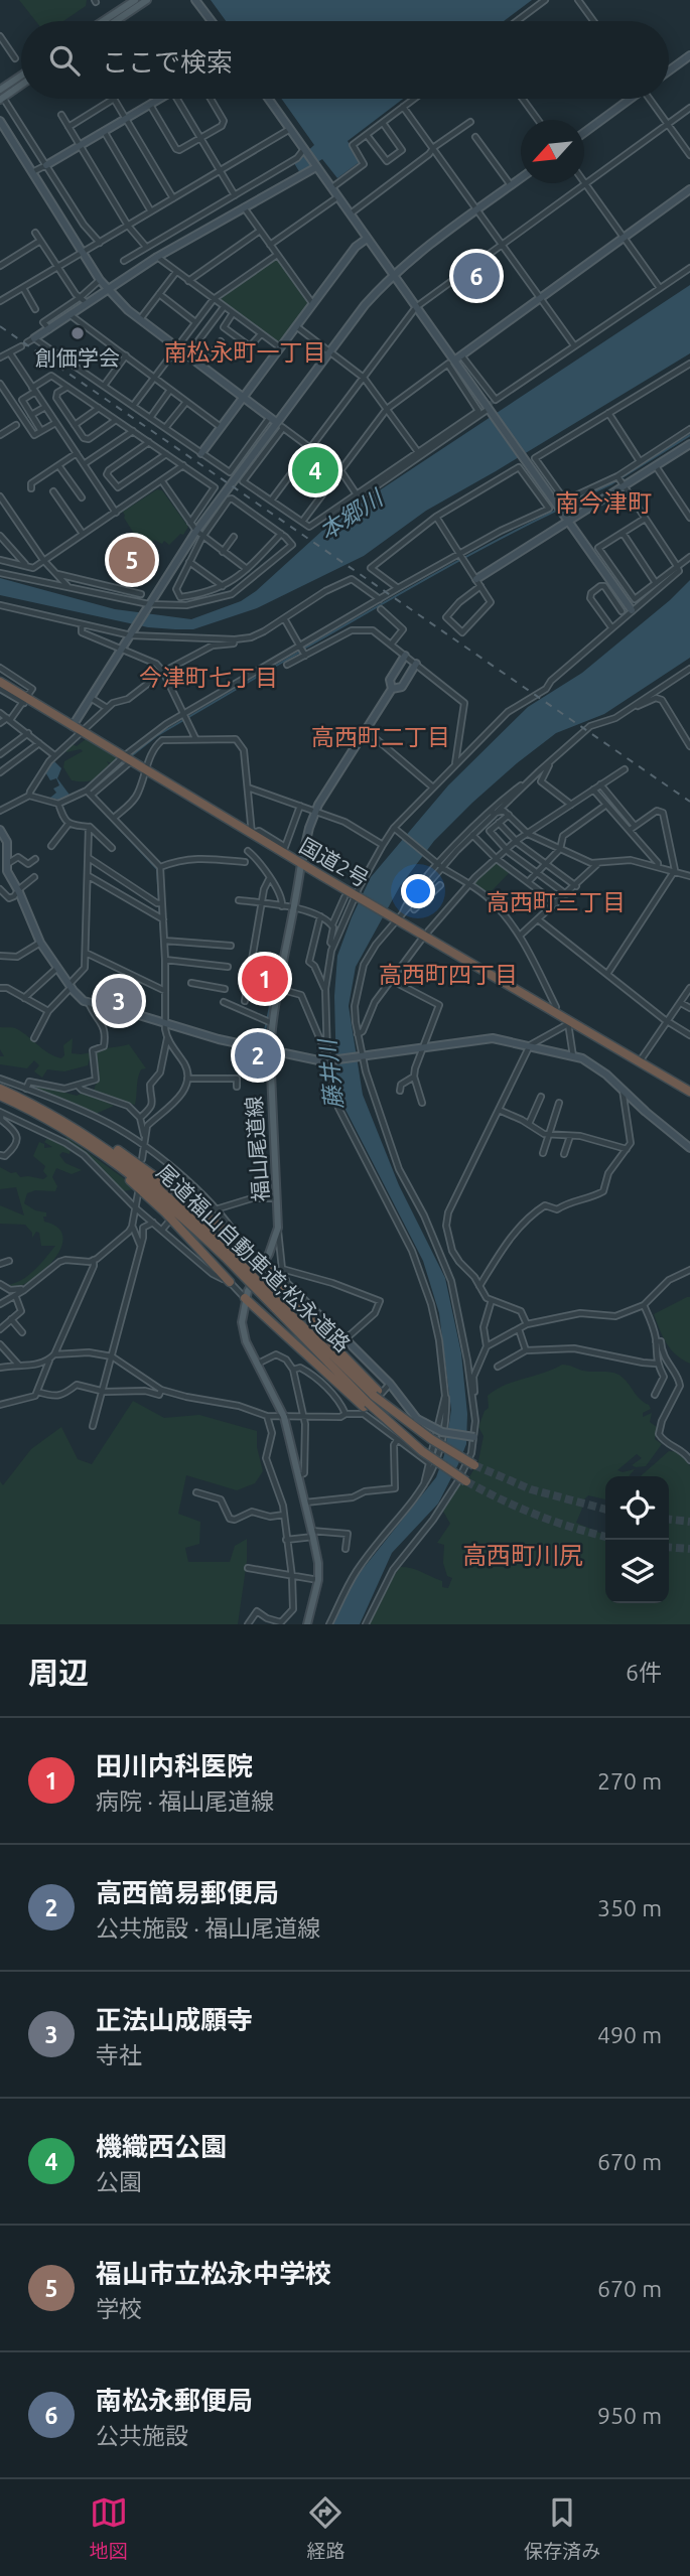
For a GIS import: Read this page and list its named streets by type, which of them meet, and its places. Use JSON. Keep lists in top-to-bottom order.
{
  "streets": {
    "highway": ["国道2号", "尾道福山自動車道;松永道路"],
    "main road": ["福山尾道線"]
  },
  "crossings": [
    ["国道2号", "福山尾道線"]
  ],
  "districts": [
    "南松永町一丁目",
    "南今津町",
    "今津町七丁目",
    "高西町二丁目",
    "高西町三丁目",
    "高西町四丁目",
    "高西町川尻"
  ],
  "water": ["本郷川", "藤井川"],
  "places": ["創価学会"],
  "north": "bottom left",
  "page": {
    "search": "ここで検索",
    "pins": [
      "6",
      "4",
      "5",
      "1",
      "3",
      "2"
    ],
    "heading": ["周辺", "6件"],
    "list": [
      {
        "mark": "1",
        "name": "田川内科医院",
        "note": "病院 · 福山尾道線",
        "value": "270 m"
      },
      {
        "mark": "2",
        "name": "高西簡易郵便局",
        "note": "公共施設 · 福山尾道線",
        "value": "350 m"
      },
      {
        "mark": "3",
        "name": "正法山成願寺",
        "note": "寺社",
        "value": "490 m"
      },
      {
        "mark": "4",
        "name": "機織西公園",
        "note": "公園",
        "value": "670 m"
      },
      {
        "mark": "5",
        "name": "福山市立松永中学校",
        "note": "学校",
        "value": "670 m"
      },
      {
        "mark": "6",
        "name": "南松永郵便局",
        "note": "公共施設",
        "value": "950 m"
      }
    ],
    "nav": ["地図", "経路", "保存済み"]
  }
}
